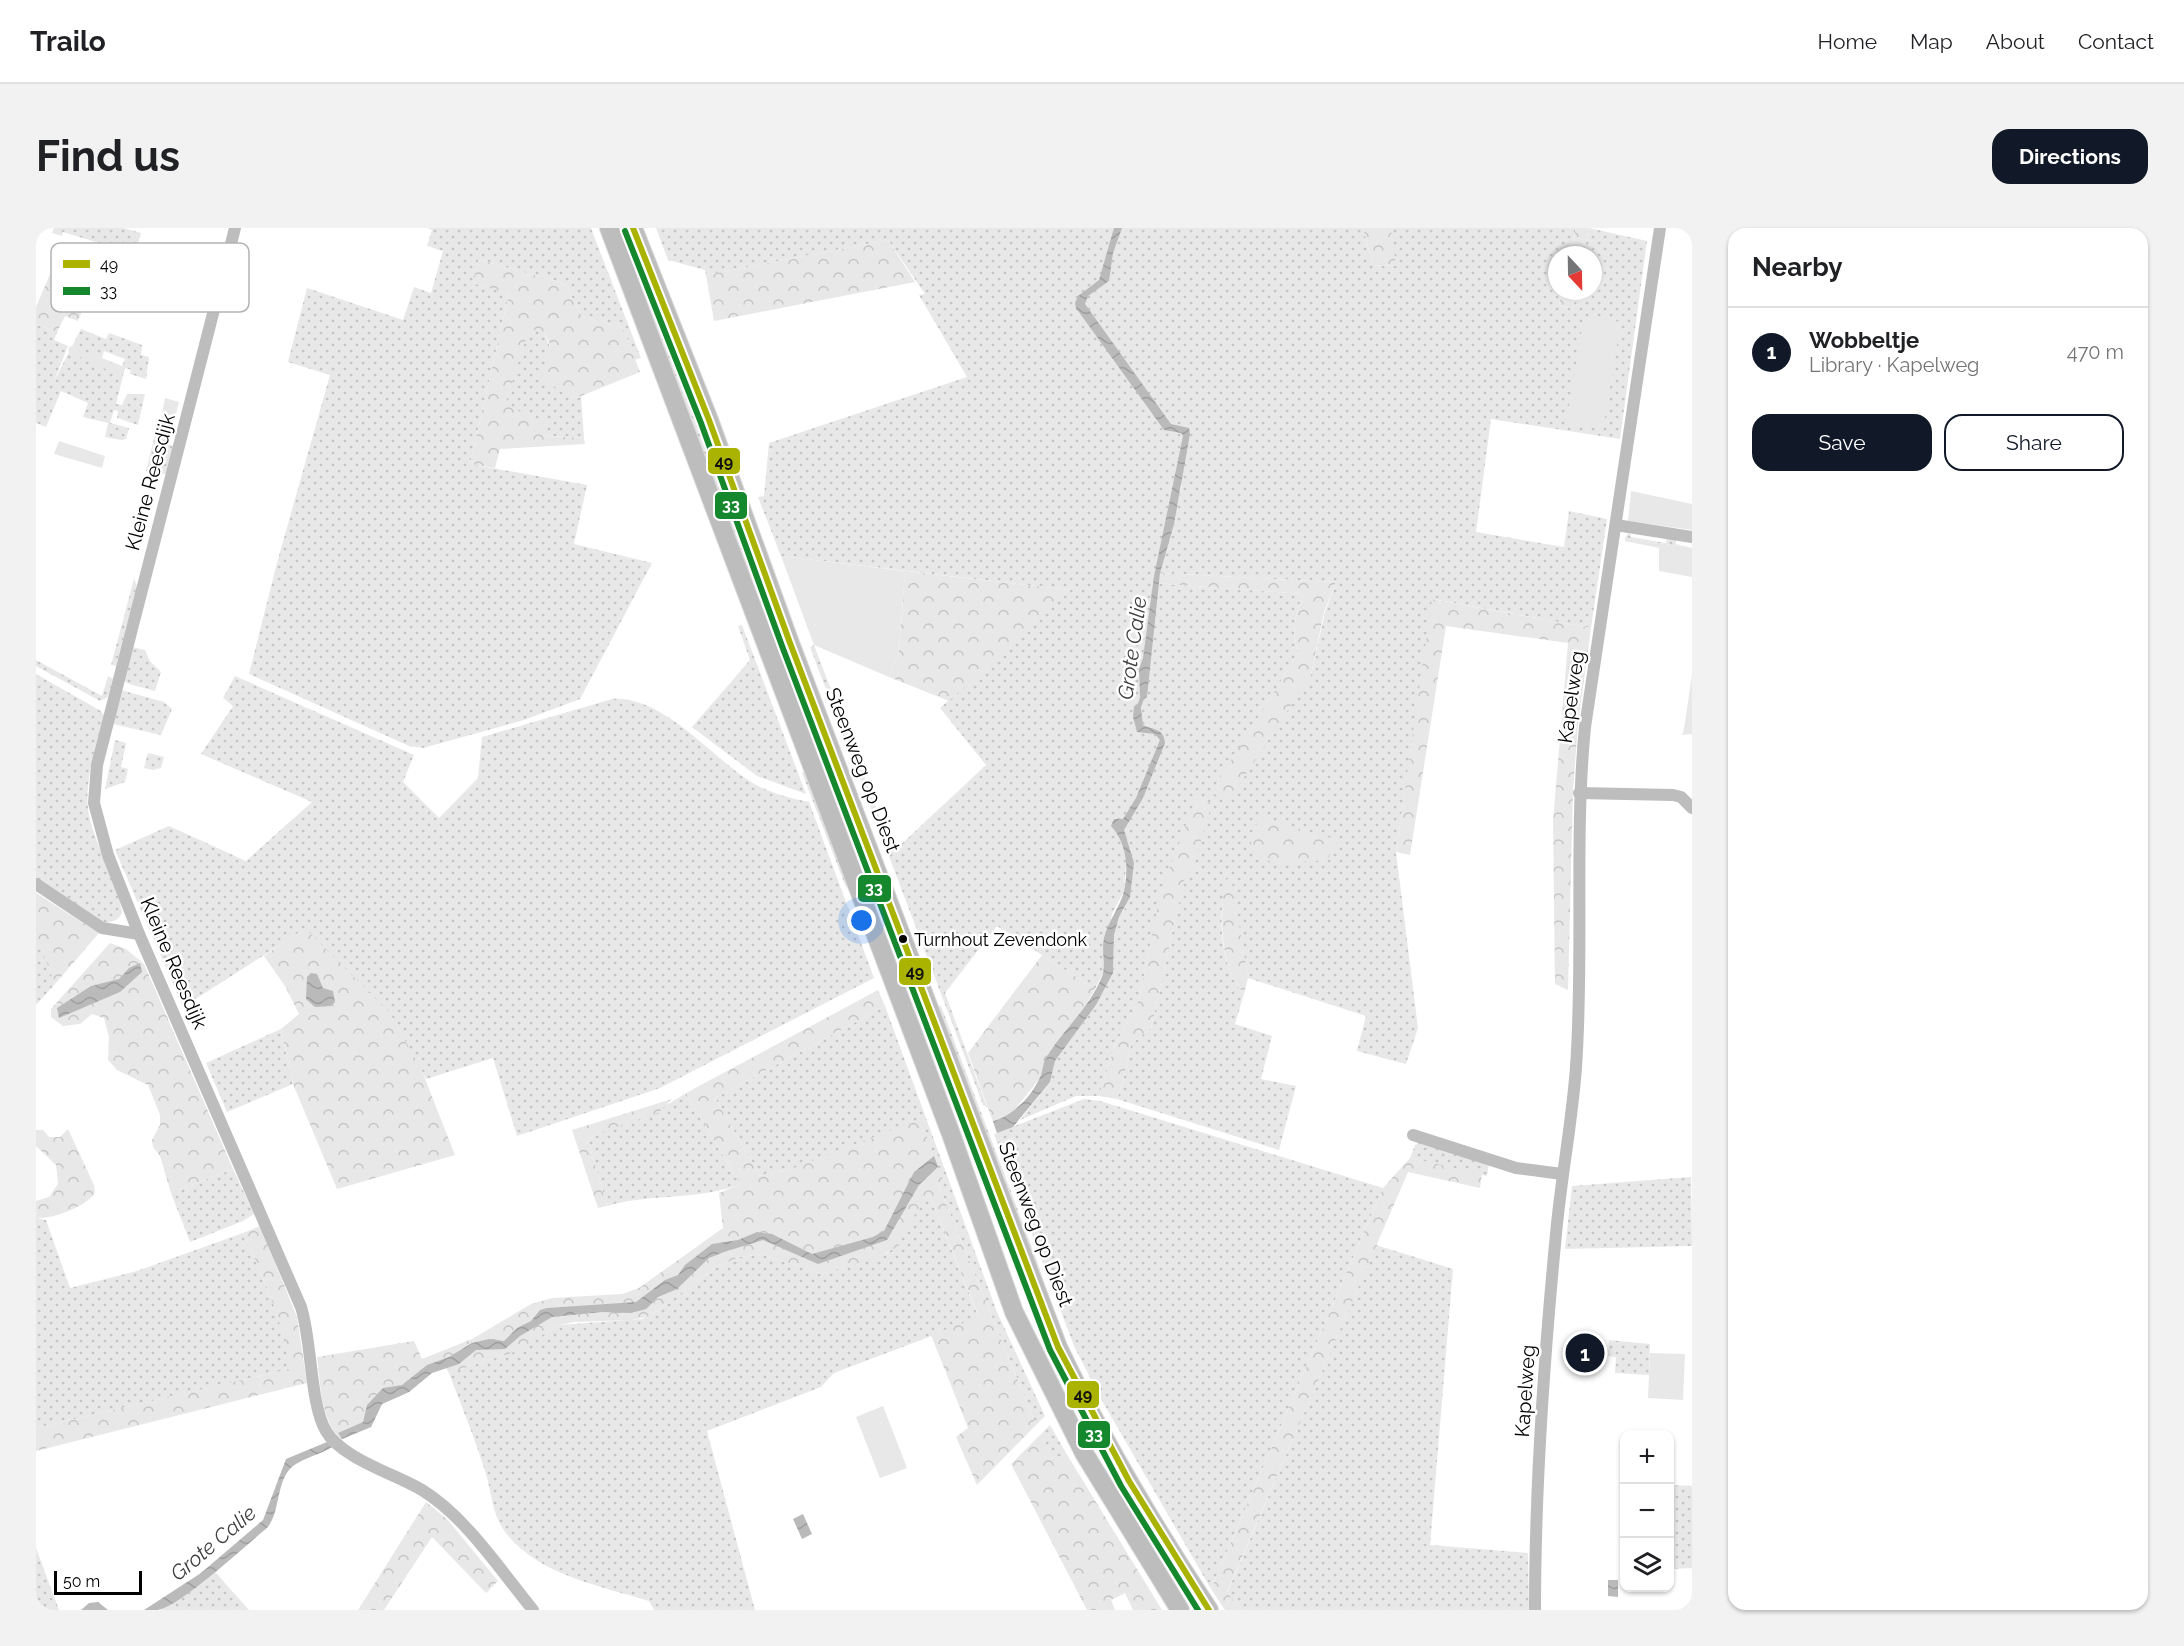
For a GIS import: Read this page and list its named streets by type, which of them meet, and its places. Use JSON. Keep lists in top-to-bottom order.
{
  "streets": {
    "main road": ["Steenweg op Diest"],
    "street": ["Kleine Reesdijk", "Kapelweg"]
  },
  "water": ["Grote Calie"],
  "places": ["Turnhout Zevendonk"],
  "lines": ["transit line 49", "transit line 33"],
  "legend": ["49", "33"],
  "scale_bar": "50 m",
  "north": "bottom",
  "page": {
    "header": "Trailo",
    "nav": [
      "Home",
      "Map",
      "About",
      "Contact"
    ],
    "buttons": [
      "Directions",
      ["Save", "Share"]
    ],
    "title": "Find us",
    "heading": "Nearby",
    "list": [
      {
        "mark": "1",
        "name": "Wobbeltje",
        "note": "Library · Kapelweg",
        "value": "470 m"
      }
    ],
    "pins": "1",
    "map_buttons": ["+", "−"],
    "scale": "50 m"
  }
}
